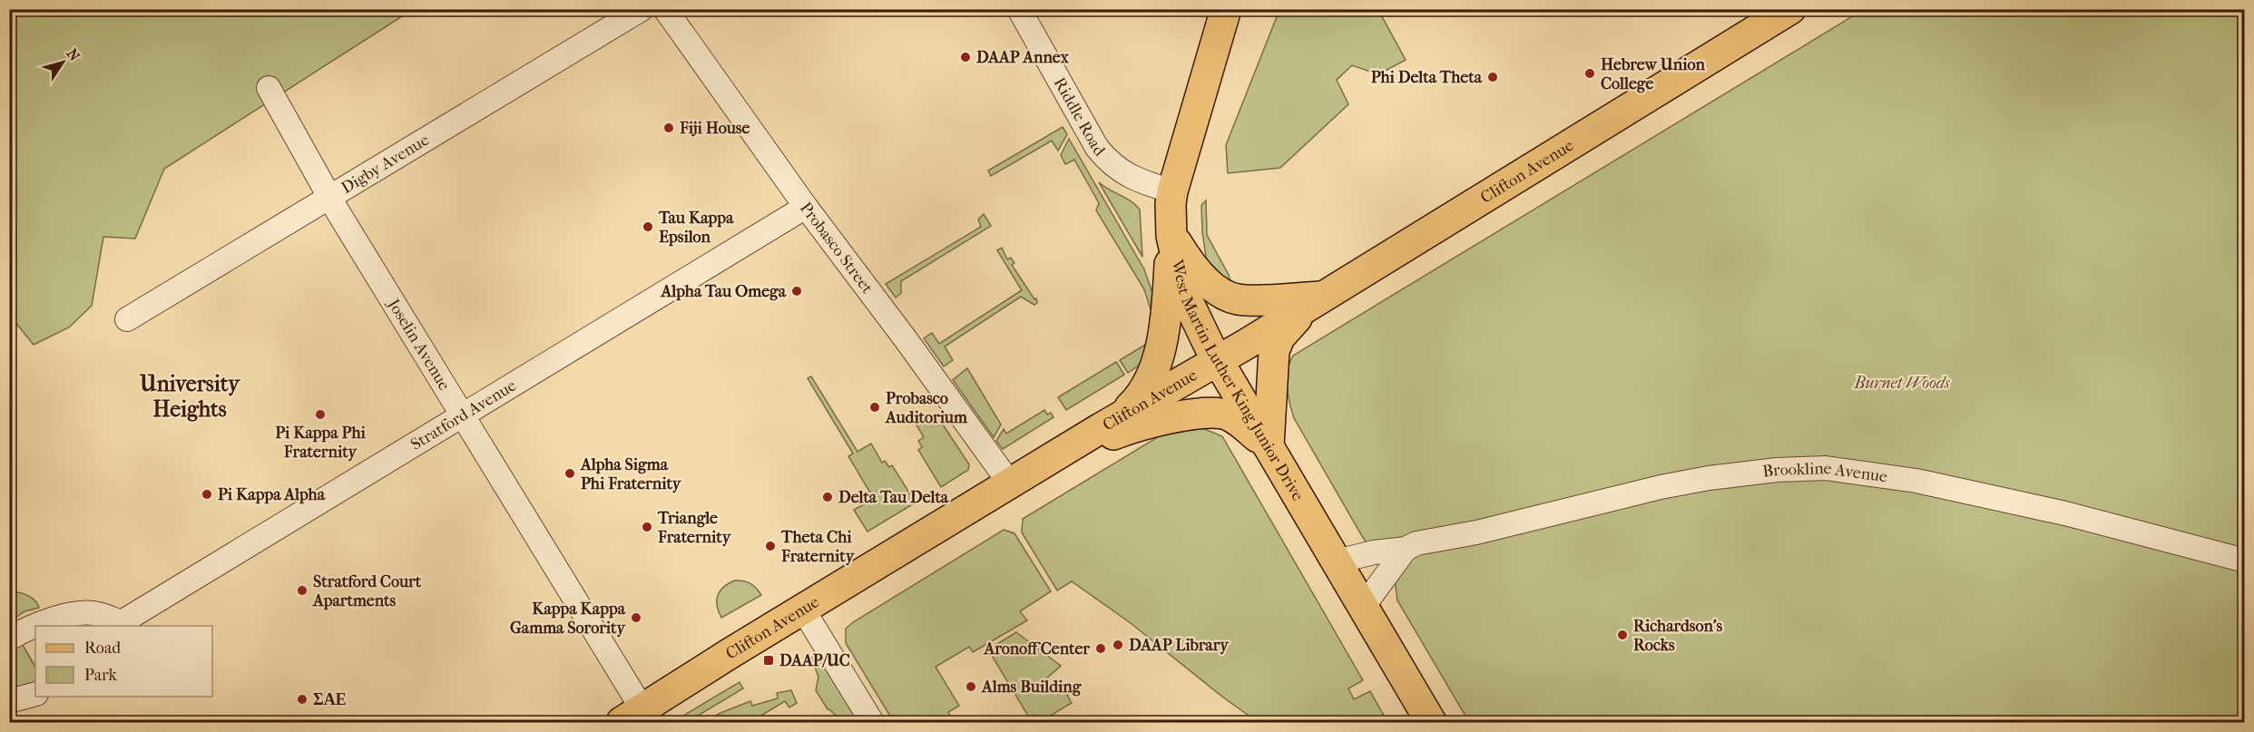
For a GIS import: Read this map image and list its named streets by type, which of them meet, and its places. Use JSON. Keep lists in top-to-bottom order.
{
  "streets": {
    "main road": ["Clifton Avenue", "West Martin Luther King Junior Drive"],
    "street": [
      "Riddle Road",
      "Digby Avenue",
      "Probasco Street",
      "Joselin Avenue",
      "Stratford Avenue",
      "Brookline Avenue"
    ]
  },
  "crossings": [
    ["Riddle Road", "West Martin Luther King Junior Drive"],
    ["Digby Avenue", "Joselin Avenue"],
    ["Clifton Avenue", "Probasco Street"],
    ["Clifton Avenue", "Joselin Avenue"],
    ["Clifton Avenue", "West Martin Luther King Junior Drive"],
    ["Probasco Street", "Stratford Avenue"],
    ["Joselin Avenue", "Stratford Avenue"],
    ["West Martin Luther King Junior Drive", "Brookline Avenue"]
  ],
  "districts": ["University Heights"],
  "parks": ["Burnet Woods"],
  "places": {
    "other": [
      "DAAP Annex",
      "Hebrew Union College",
      "Phi Delta Theta",
      "Fiji House",
      "Tau Kappa Epsilon",
      "Alpha Tau Omega",
      "Probasco Auditorium",
      "Pi Kappa Phi Fraternity",
      "Alpha Sigma Phi Fraternity",
      "Pi Kappa Alpha",
      "Delta Tau Delta",
      "Triangle Fraternity",
      "Theta Chi Fraternity",
      "Stratford Court Apartments",
      "Kappa Kappa Gamma Sorority",
      "Richardson’s Rocks",
      "DAAP Library",
      "Aronoff Center",
      "Alms Building",
      "ΣΑΕ"
    ],
    "transit": ["DAAP/UC"]
  },
  "legend": ["Road", "Park"],
  "north": "top right"
}
